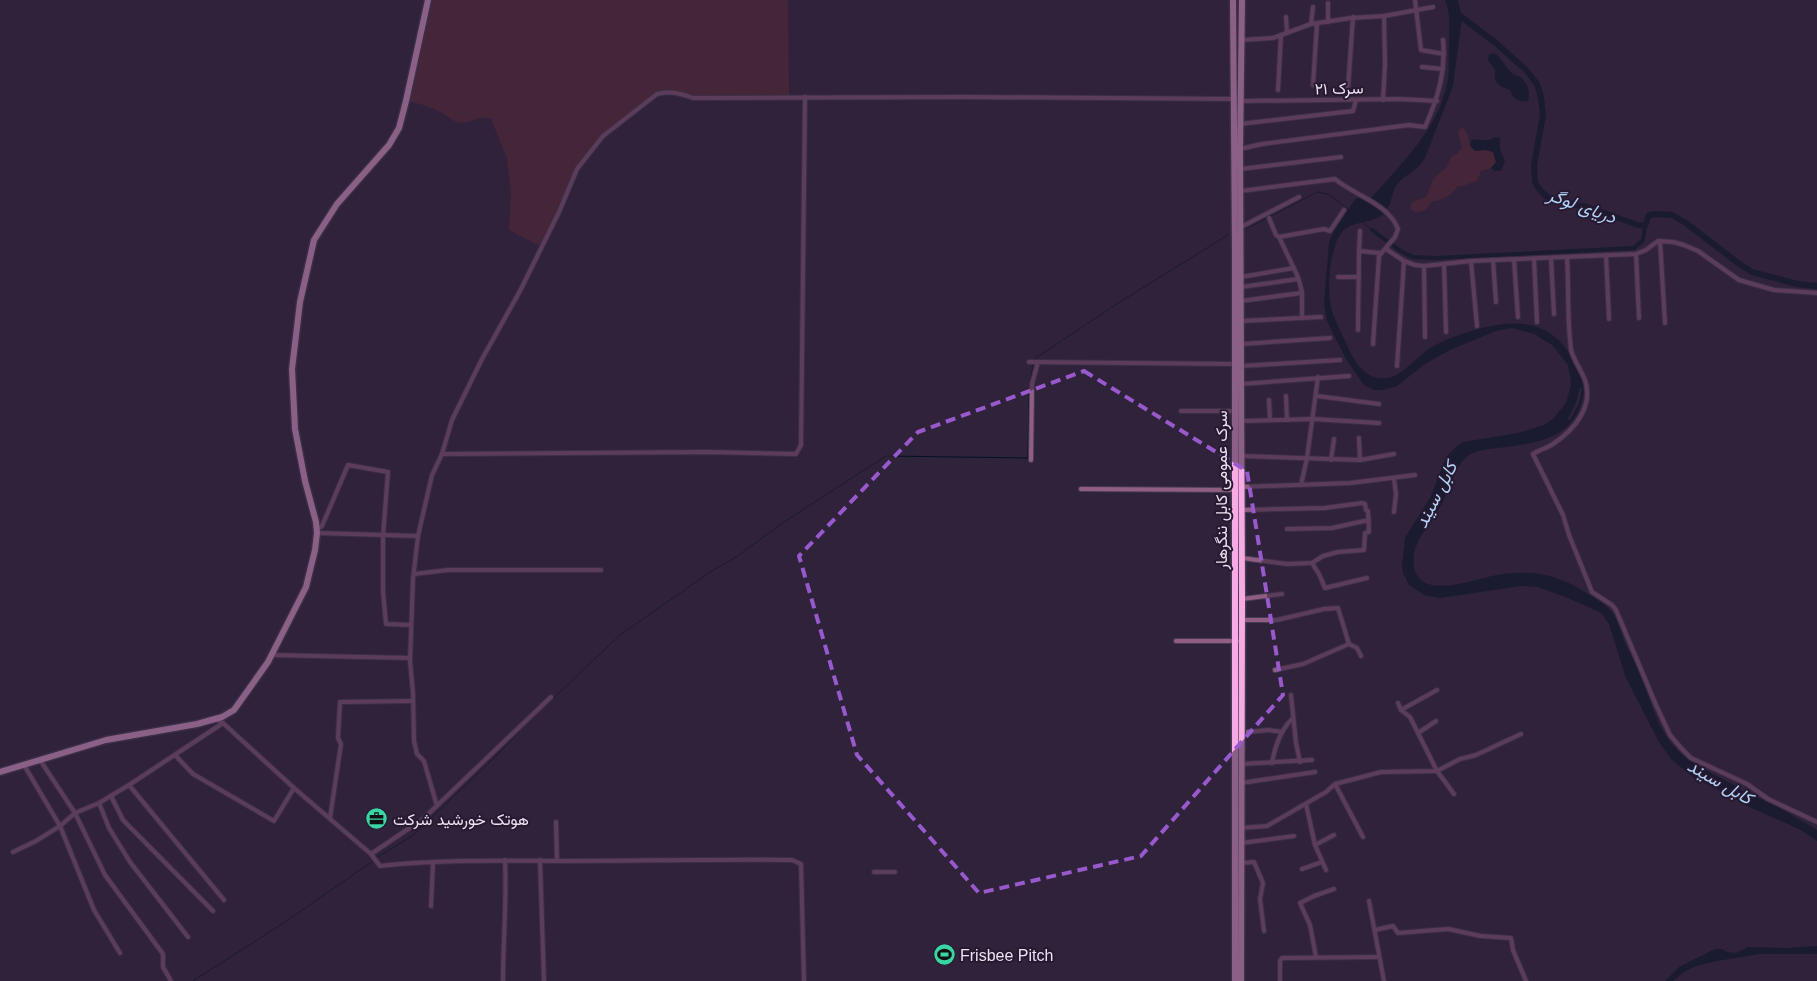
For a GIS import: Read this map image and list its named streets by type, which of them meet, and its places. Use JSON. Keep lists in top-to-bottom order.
{
  "streets": {
    "highway": ["سرک عمومی کابل ننگرهار"],
    "street": ["سرک ۲۱"]
  },
  "crossings": [
    ["سرک ۲۱", "سرک عمومی کابل ننگرهار"]
  ],
  "water": ["دریای لوگر", "کابل سيند"],
  "places": {
    "office": ["هوتک خورشید شرکت"],
    "sports": ["Frisbee Pitch"]
  }
}
